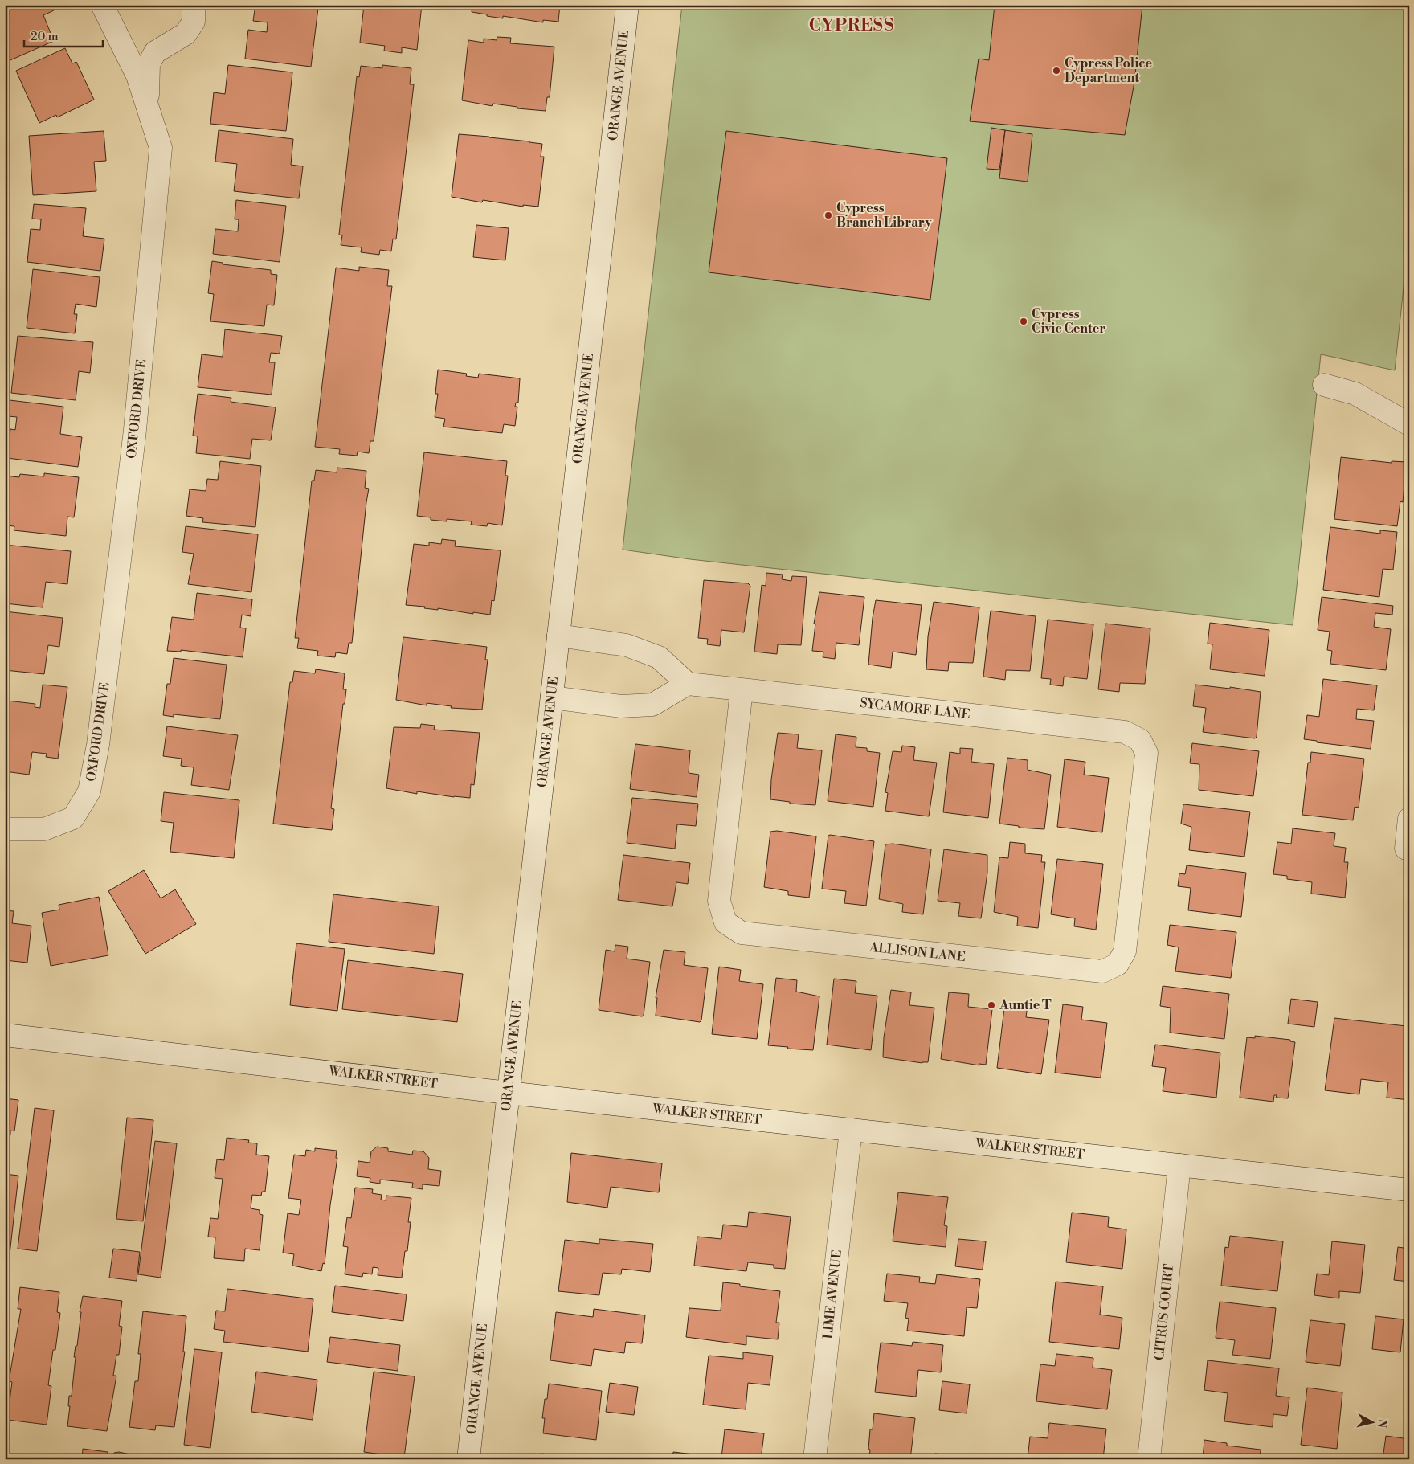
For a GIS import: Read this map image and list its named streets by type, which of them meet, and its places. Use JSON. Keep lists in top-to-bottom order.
{
  "streets": {
    "street": [
      "ORANGE AVENUE",
      "OXFORD DRIVE",
      "SYCAMORE LANE",
      "ALLISON LANE",
      "WALKER STREET",
      "LIME AVENUE",
      "CITRUS COURT"
    ]
  },
  "crossings": [
    ["ORANGE AVENUE", "WALKER STREET"],
    ["SYCAMORE LANE", "ALLISON LANE"],
    ["WALKER STREET", "LIME AVENUE"],
    ["WALKER STREET", "CITRUS COURT"]
  ],
  "districts": ["CYPRESS"],
  "places": [
    "Cypress Police Department",
    "Cypress Branch Library",
    "Cypress Civic Center",
    "Auntie T"
  ],
  "scale_bar": "20 m",
  "north": "right"
}
